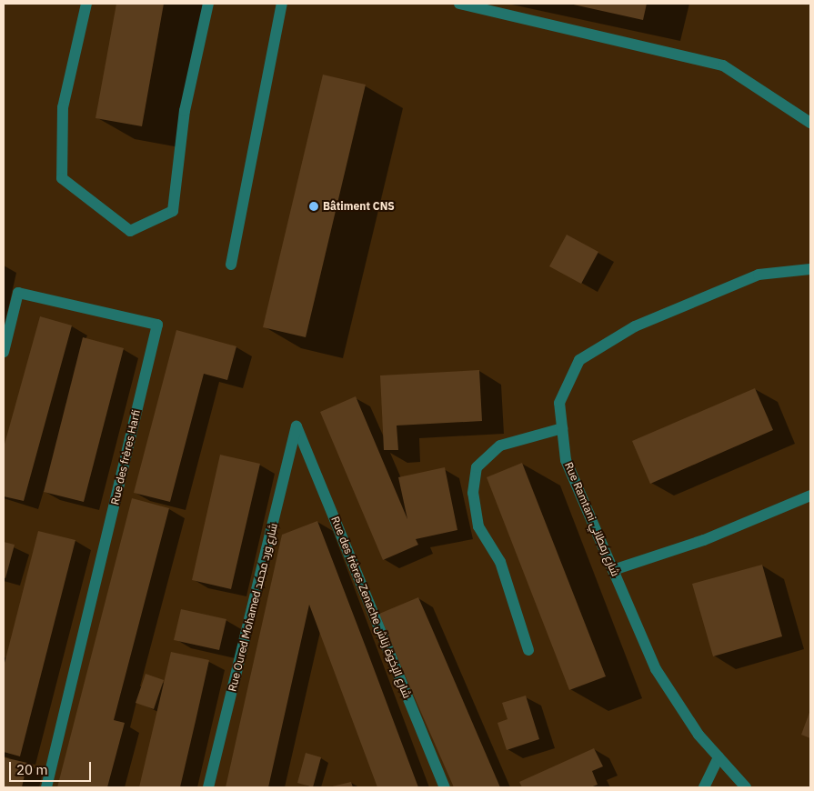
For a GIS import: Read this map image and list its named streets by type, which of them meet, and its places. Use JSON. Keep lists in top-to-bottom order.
{
  "streets": {
    "street": [
      "Rue des frères Harfi",
      "Rue Ramtani شارع رمطاني",
      "Rue Oured Mohamed شارع ورد محمد",
      "Rue des frères Zenache شارع الإخوة زناش"
    ]
  },
  "crossings": [
    ["Rue Oured Mohamed شارع ورد محمد", "Rue des frères Zenache شارع الإخوة زناش"]
  ],
  "places": ["Bâtiment CNS"],
  "scale_bar": "20 m"
}
